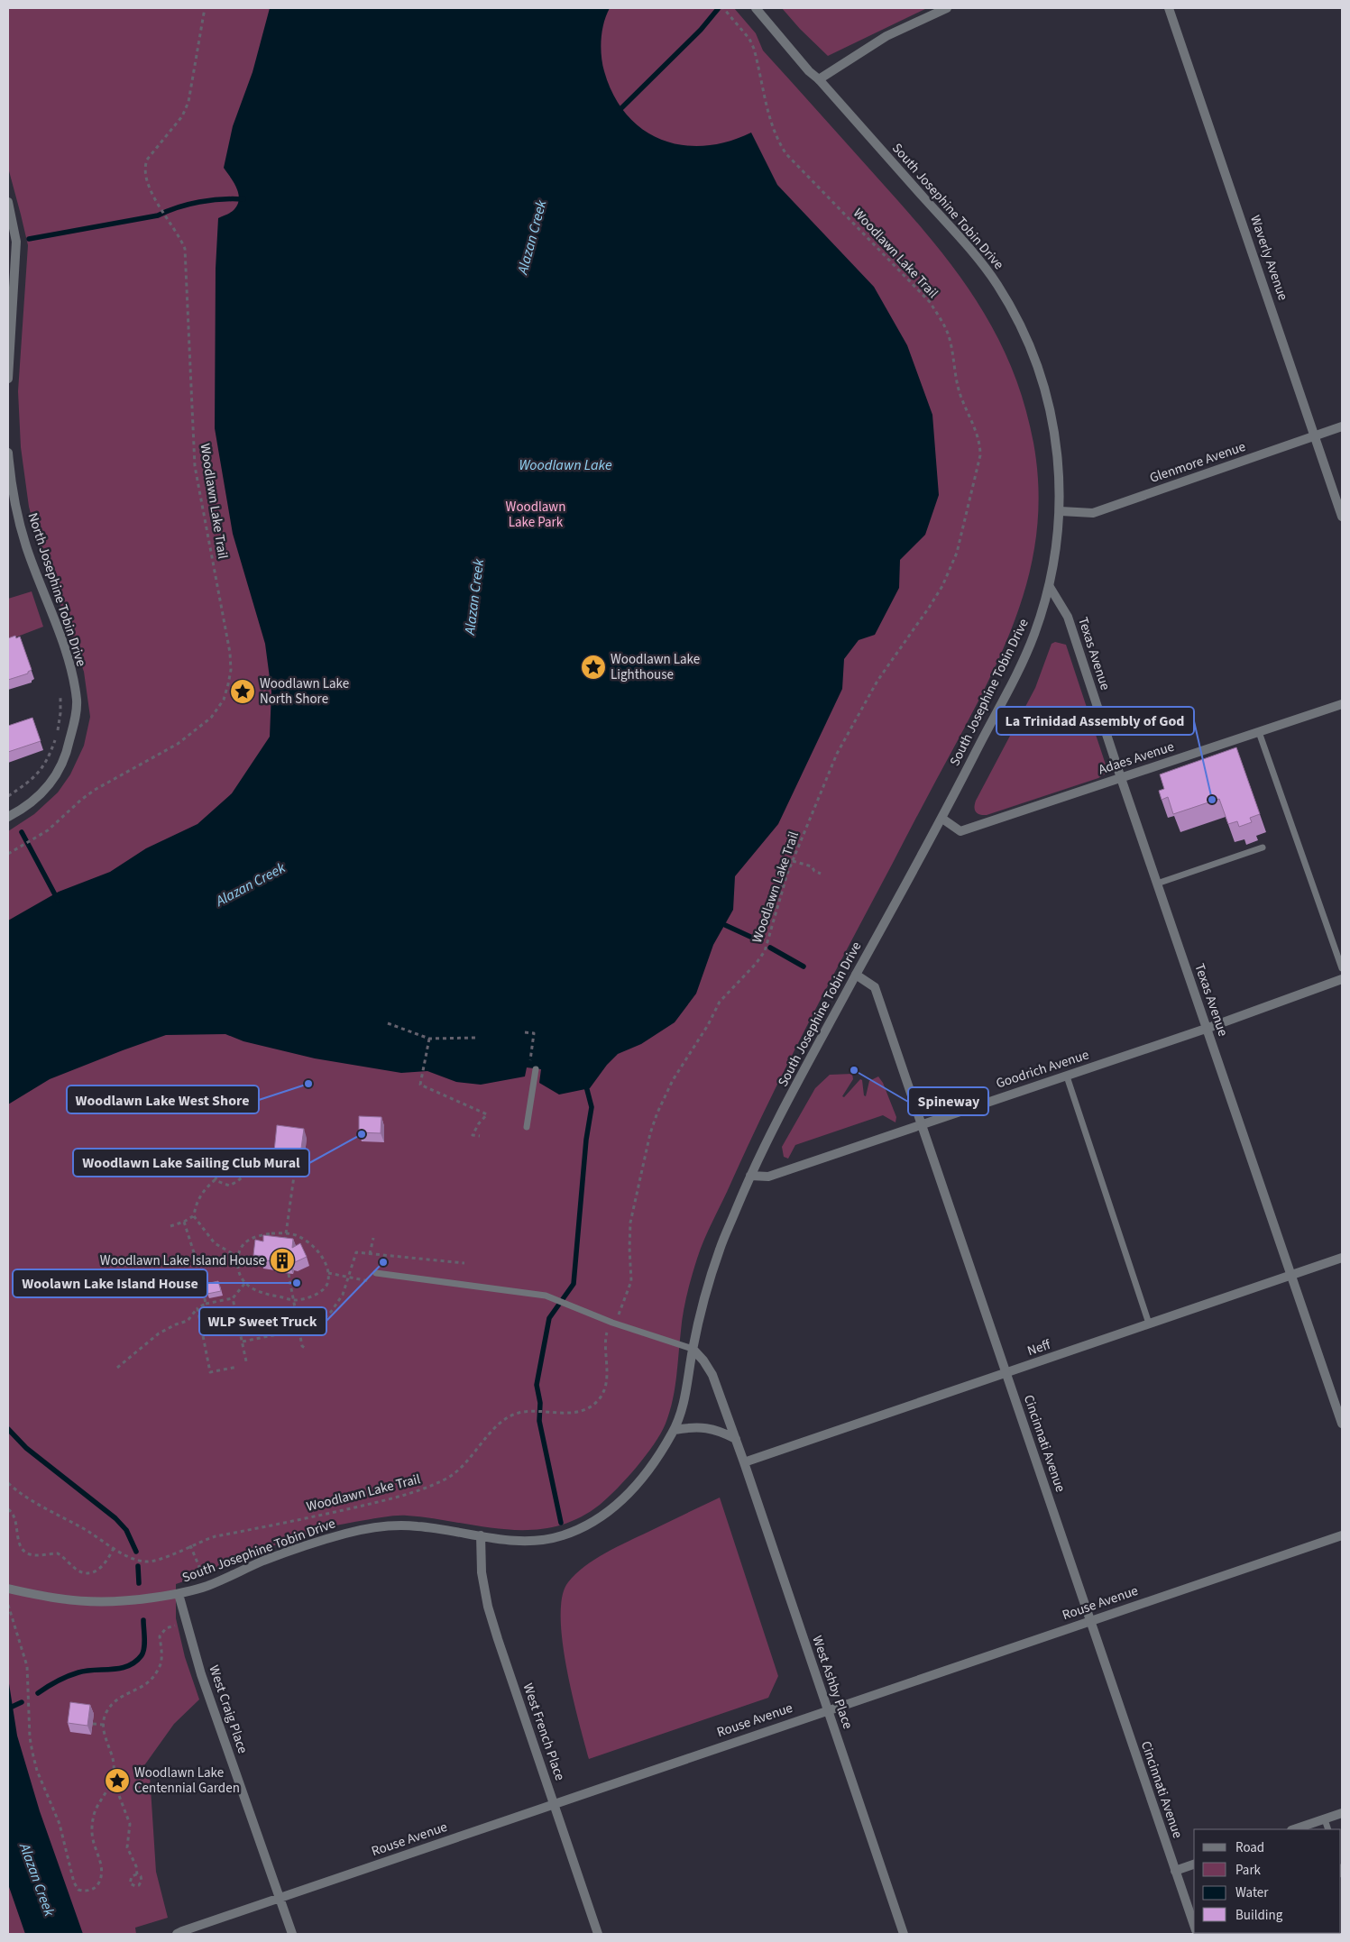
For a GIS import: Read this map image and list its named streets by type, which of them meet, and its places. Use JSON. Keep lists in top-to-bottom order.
{
  "streets": {
    "street": [
      "South Josephine Tobin Drive",
      "Waverly Avenue",
      "Glenmore Avenue",
      "North Josephine Tobin Drive",
      "Texas Avenue",
      "Adaes Avenue",
      "Goodrich Avenue",
      "Neff",
      "Cincinnati Avenue",
      "Rouse Avenue",
      "West Ashby Place",
      "West Craig Place",
      "West French Place"
    ],
    "path": ["Woodlawn Lake Trail"]
  },
  "crossings": [
    ["South Josephine Tobin Drive", "Glenmore Avenue"],
    ["South Josephine Tobin Drive", "Texas Avenue"],
    ["South Josephine Tobin Drive", "Adaes Avenue"],
    ["South Josephine Tobin Drive", "Goodrich Avenue"],
    ["South Josephine Tobin Drive", "Cincinnati Avenue"],
    ["South Josephine Tobin Drive", "West Ashby Place"],
    ["South Josephine Tobin Drive", "West Craig Place"],
    ["South Josephine Tobin Drive", "West French Place"],
    ["Waverly Avenue", "Glenmore Avenue"],
    ["Texas Avenue", "Adaes Avenue"],
    ["Texas Avenue", "Goodrich Avenue"],
    ["Texas Avenue", "Neff"],
    ["Goodrich Avenue", "Cincinnati Avenue"],
    ["Neff", "Cincinnati Avenue"],
    ["Neff", "West Ashby Place"],
    ["Cincinnati Avenue", "Rouse Avenue"],
    ["Rouse Avenue", "West Ashby Place"],
    ["Rouse Avenue", "West Craig Place"],
    ["Rouse Avenue", "West French Place"]
  ],
  "water": ["Alazan Creek", "Woodlawn Lake"],
  "parks": ["Woodlawn Lake Park"],
  "places": {
    "place": ["Woodlawn Lake Lighthouse", "Woodlawn Lake North Shore", "Woodlawn Lake Centennial Garden"],
    "other": [
      "La Trinidad Assembly of God",
      "Spineway",
      "Woodlawn Lake West Shore",
      "Woodlawn Lake Sailing Club Mural",
      "WLP Sweet Truck",
      "Woolawn Lake Island House"
    ],
    "building": ["Woodlawn Lake Island House"]
  },
  "legend": [
    "Road",
    "Park",
    "Water",
    "Building"
  ]
}
